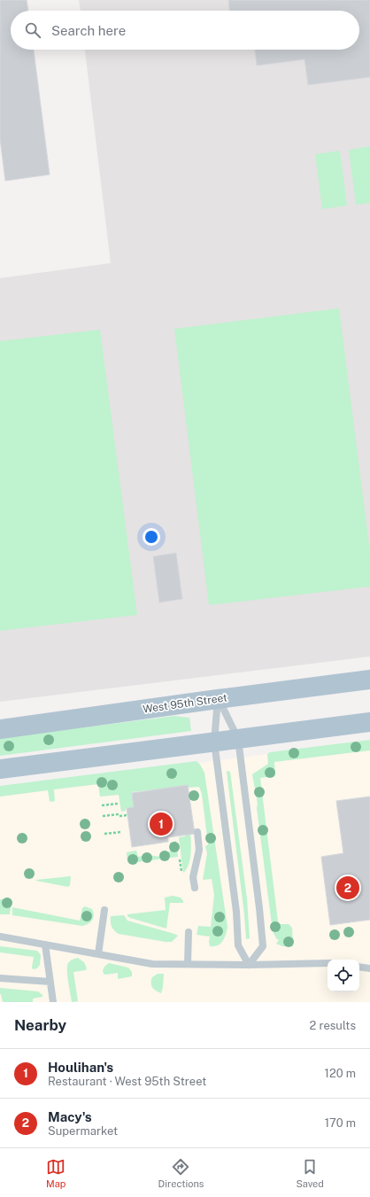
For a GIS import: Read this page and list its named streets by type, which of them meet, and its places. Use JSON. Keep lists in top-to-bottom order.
{
  "streets": {
    "main road": ["West 95th Street"]
  },
  "page": {
    "search": "Search here",
    "pins": ["1", "2"],
    "heading": ["Nearby", "2 results"],
    "list": [
      {
        "mark": "1",
        "name": "Houlihan's",
        "note": "Restaurant · West 95th Street",
        "value": "120 m"
      },
      {
        "mark": "2",
        "name": "Macy's",
        "note": "Supermarket",
        "value": "170 m"
      }
    ],
    "nav": ["Map", "Directions", "Saved"]
  }
}
